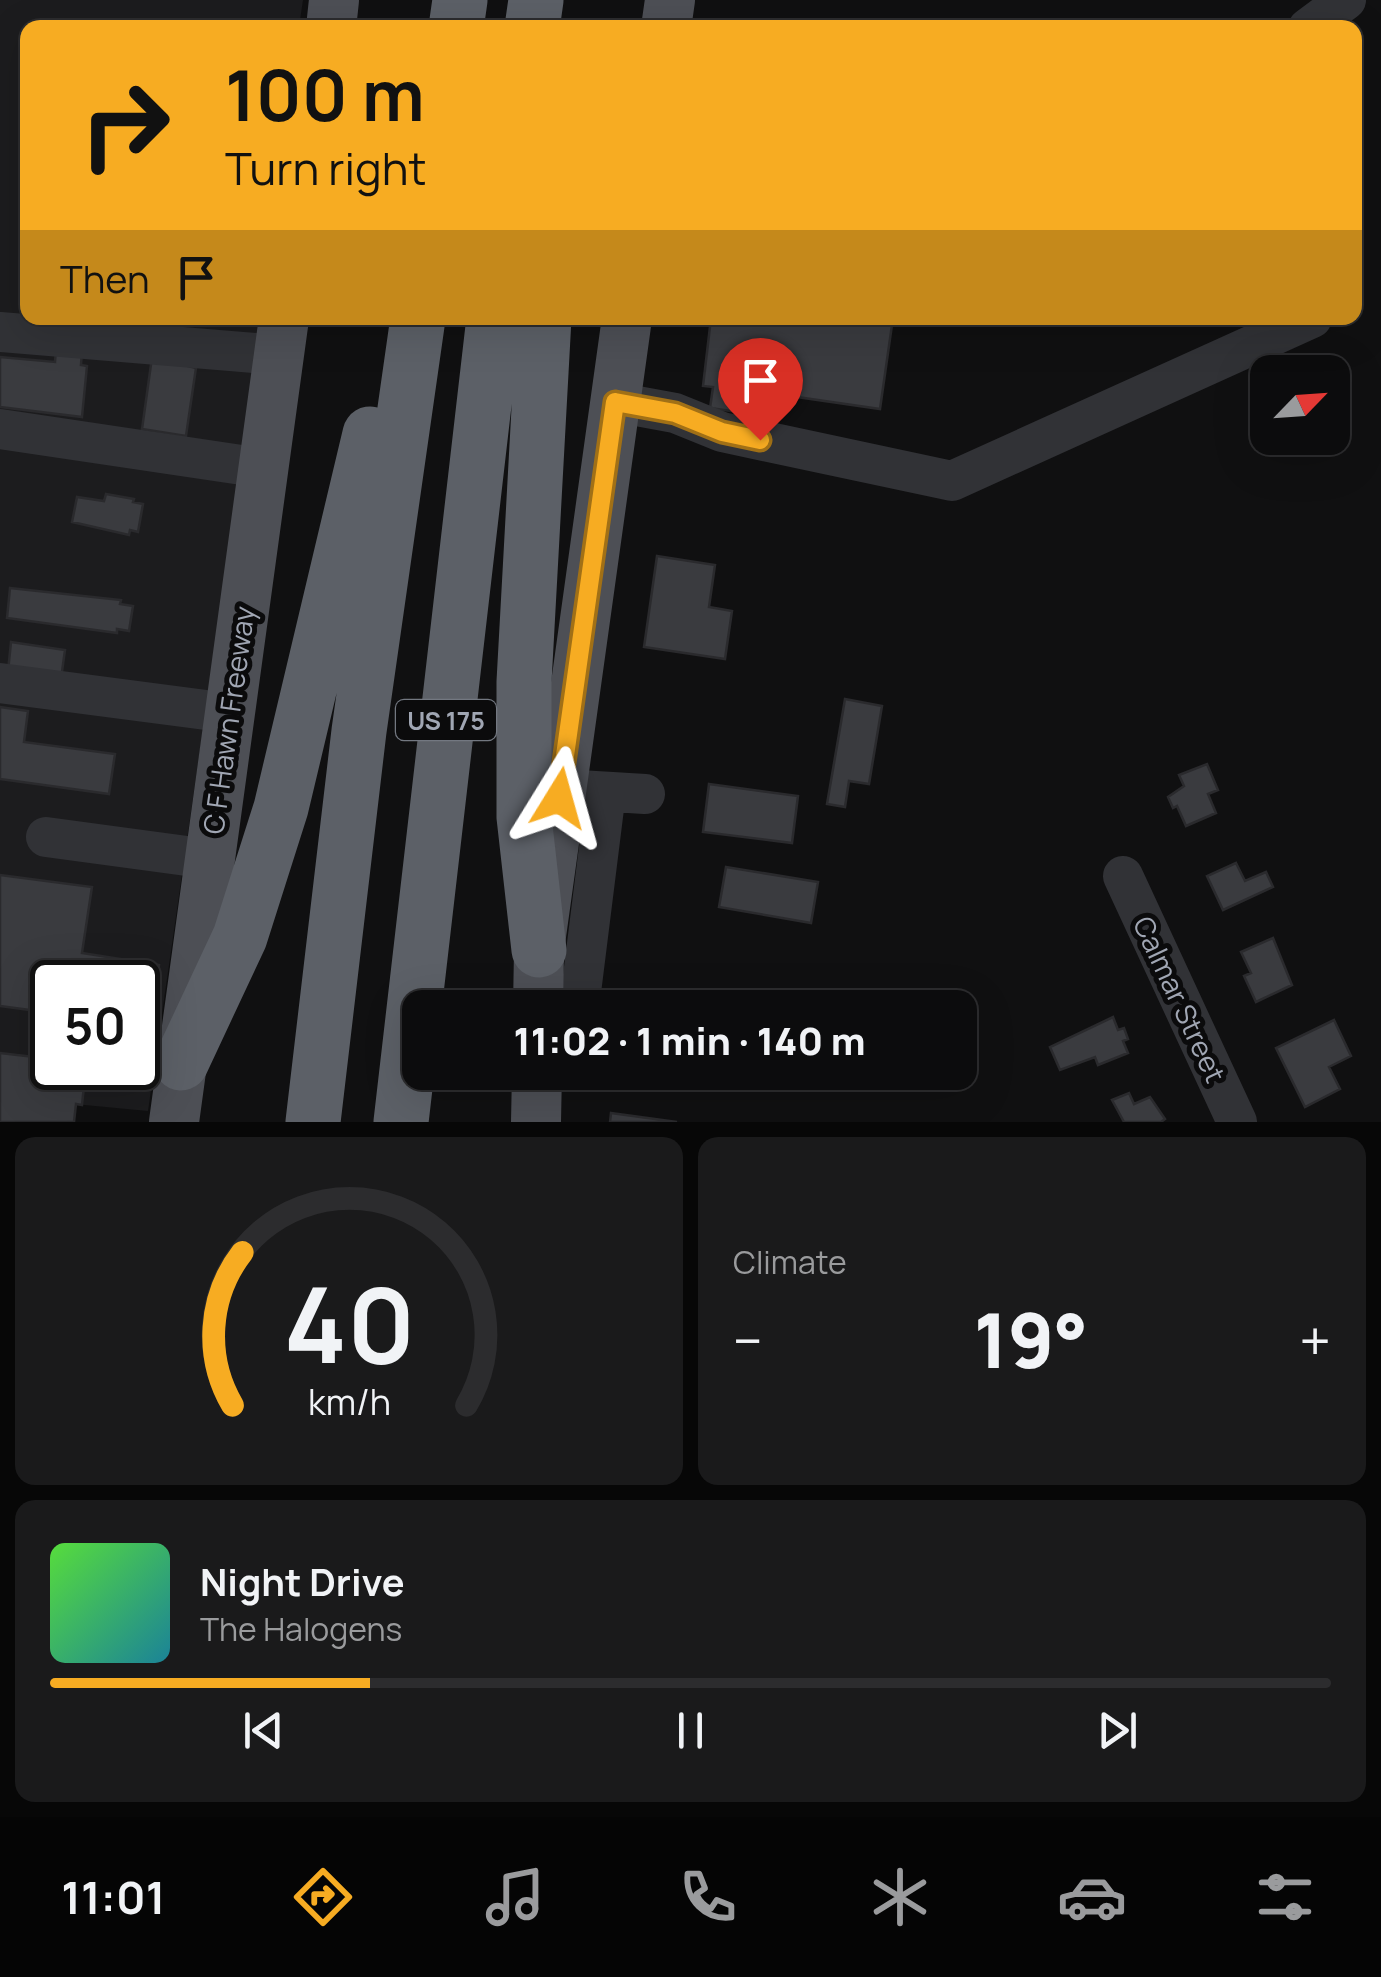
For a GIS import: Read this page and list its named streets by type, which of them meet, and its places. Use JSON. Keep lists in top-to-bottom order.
{
  "streets": {
    "highway": ["US 175"],
    "main road": ["C F Hawn Freeway"],
    "street": ["Calmar Street"]
  },
  "north": "top right",
  "page": {
    "turn": ["100 m", "Turn right"],
    "then": "Then",
    "limit": "50",
    "trip": "11:02 · 1 min · 140 m",
    "tile": "Climate",
    "heat": ["−", "19°", "+"],
    "song": ["Night Drive", "The Halogens"],
    "tabs": "11:01",
    "gauge": ["40", "km/h"]
  }
}
